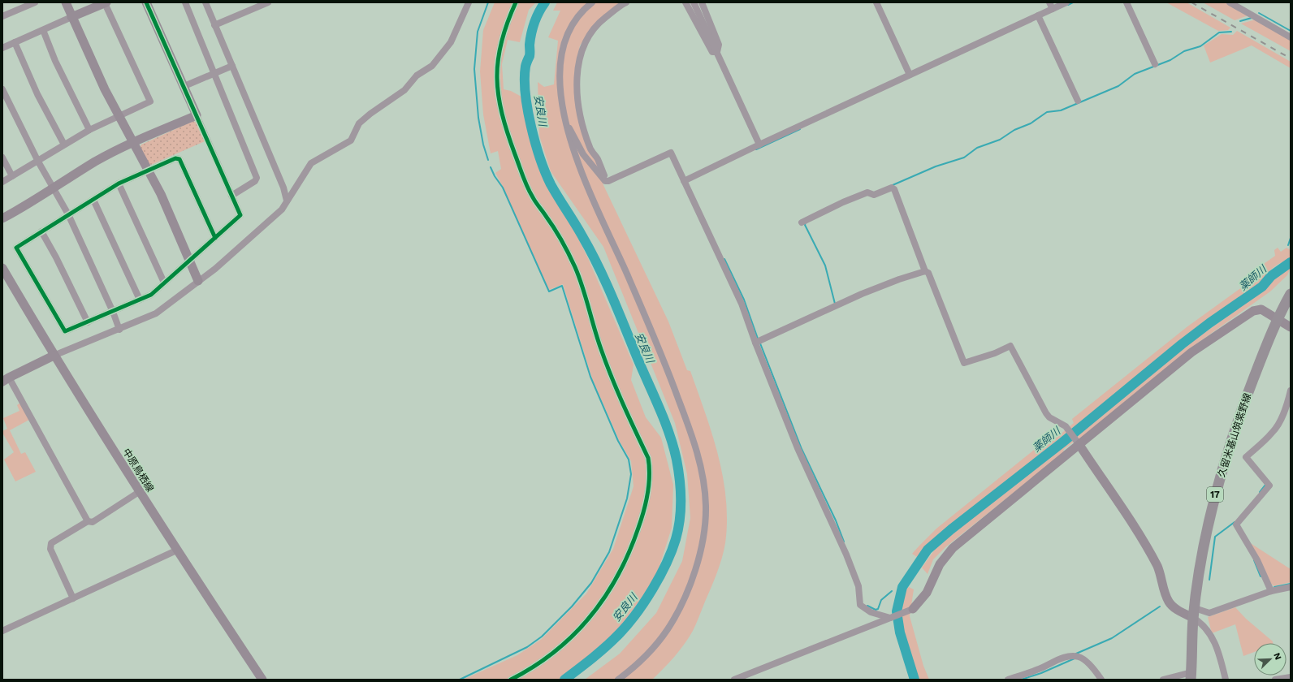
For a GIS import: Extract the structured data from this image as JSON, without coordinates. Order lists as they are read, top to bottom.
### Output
{
  "streets": {
    "main road": ["久留米基山筑紫野線", "17"],
    "street": ["中原鳥栖線"]
  },
  "water": ["安良川", "薬師川"],
  "north": "top right"
}
